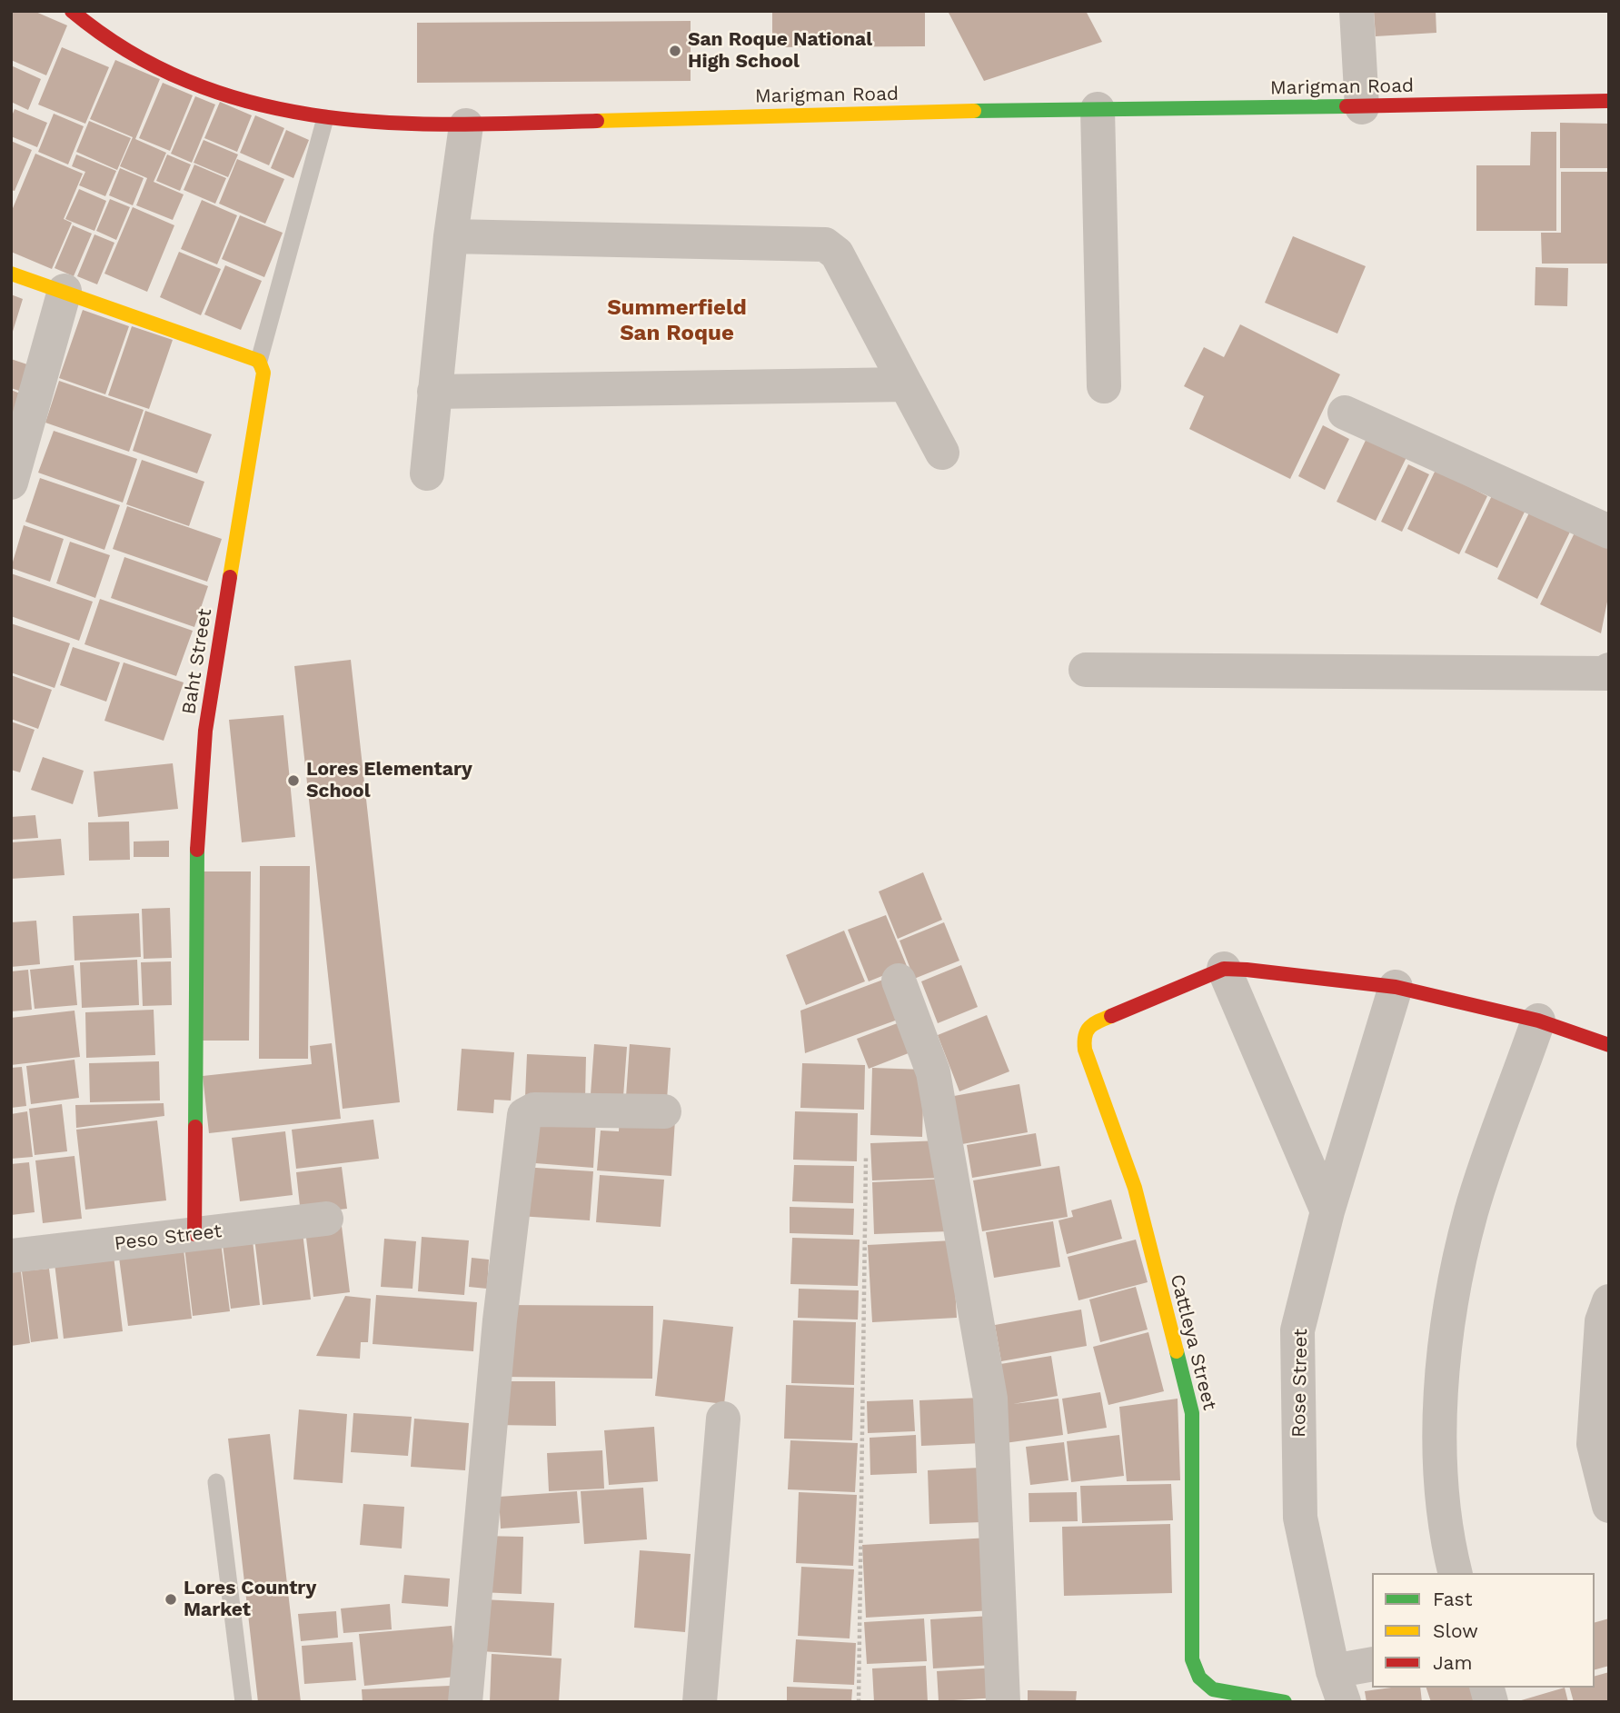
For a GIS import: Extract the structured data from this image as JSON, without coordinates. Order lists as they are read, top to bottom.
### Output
{
  "streets": {
    "street": [
      "Marigman Road",
      "Baht Street",
      "Peso Street",
      "Cattleya Street",
      "Rose Street"
    ]
  },
  "crossings": [
    ["Baht Street", "Peso Street"]
  ],
  "districts": ["Summerfield San Roque"],
  "places": ["San Roque National High School", "Lores Elementary School", "Lores Country Market"],
  "legend": ["Fast", "Slow", "Jam"]
}
